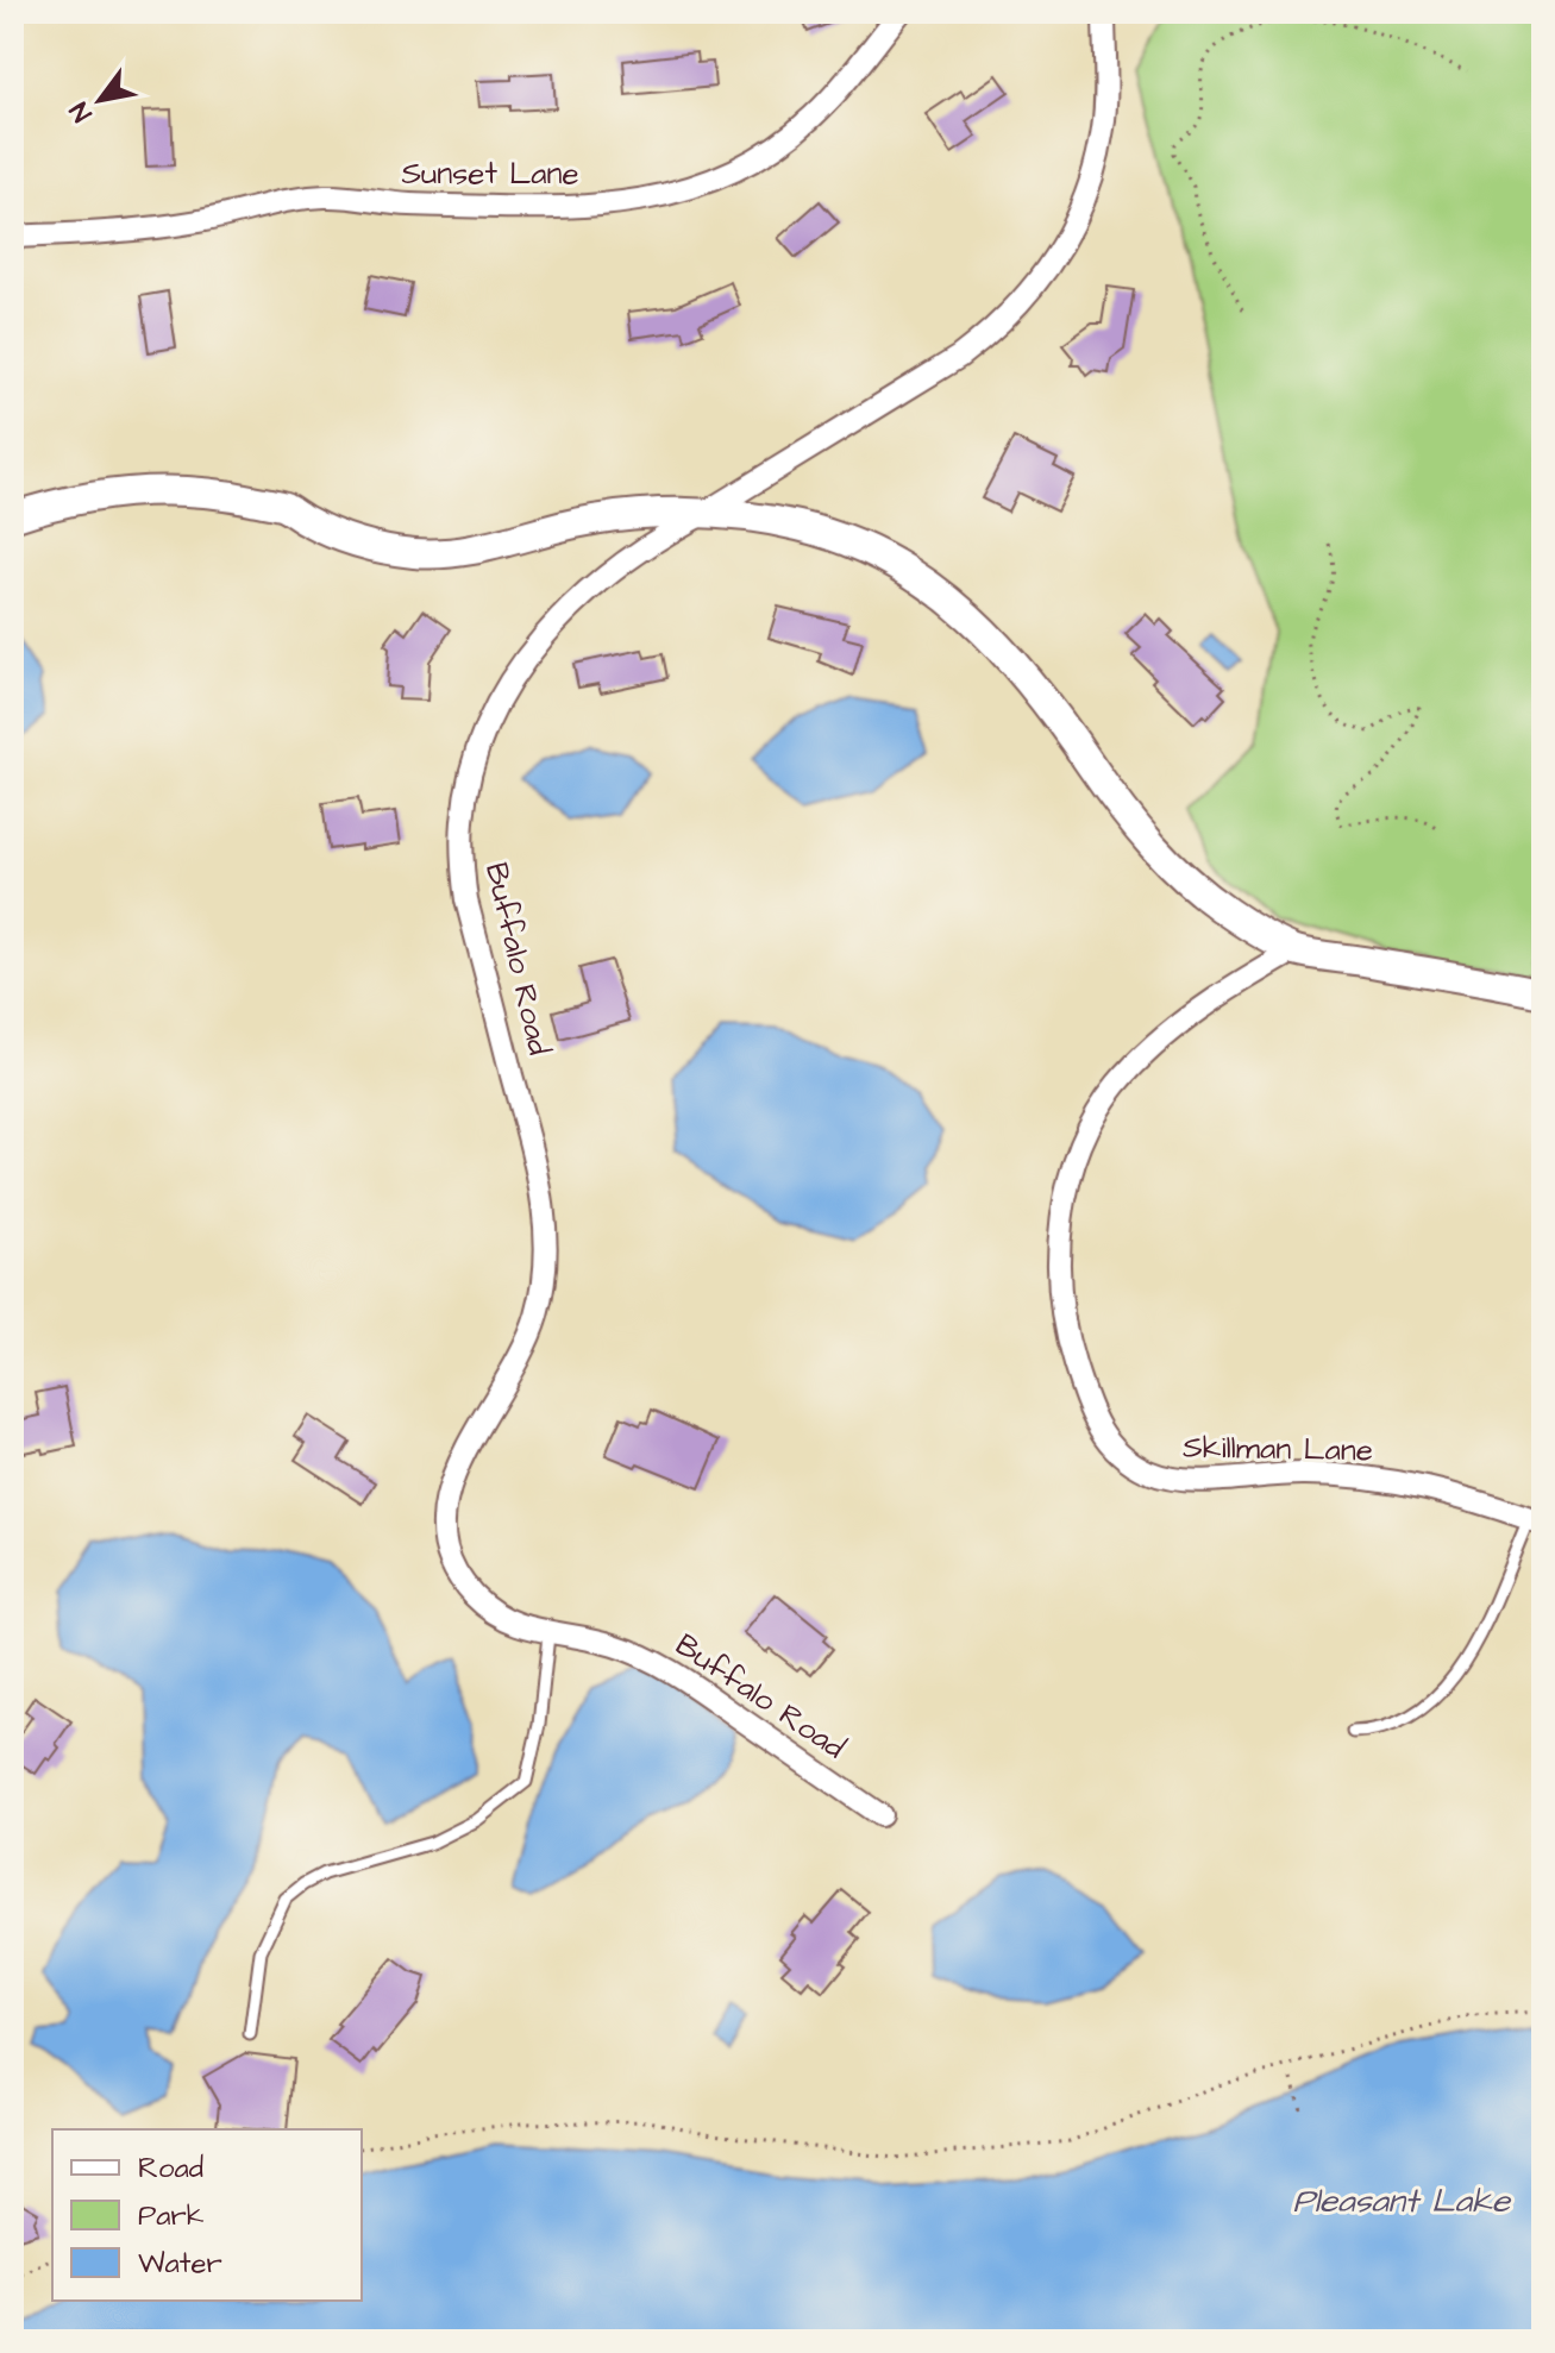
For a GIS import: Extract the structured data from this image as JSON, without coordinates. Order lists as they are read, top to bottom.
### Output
{
  "streets": {
    "street": ["Sunset Lane", "Buffalo Road", "Skillman Lane"]
  },
  "water": ["Pleasant Lake"],
  "legend": ["Road", "Park", "Water"],
  "north": "bottom left"
}
